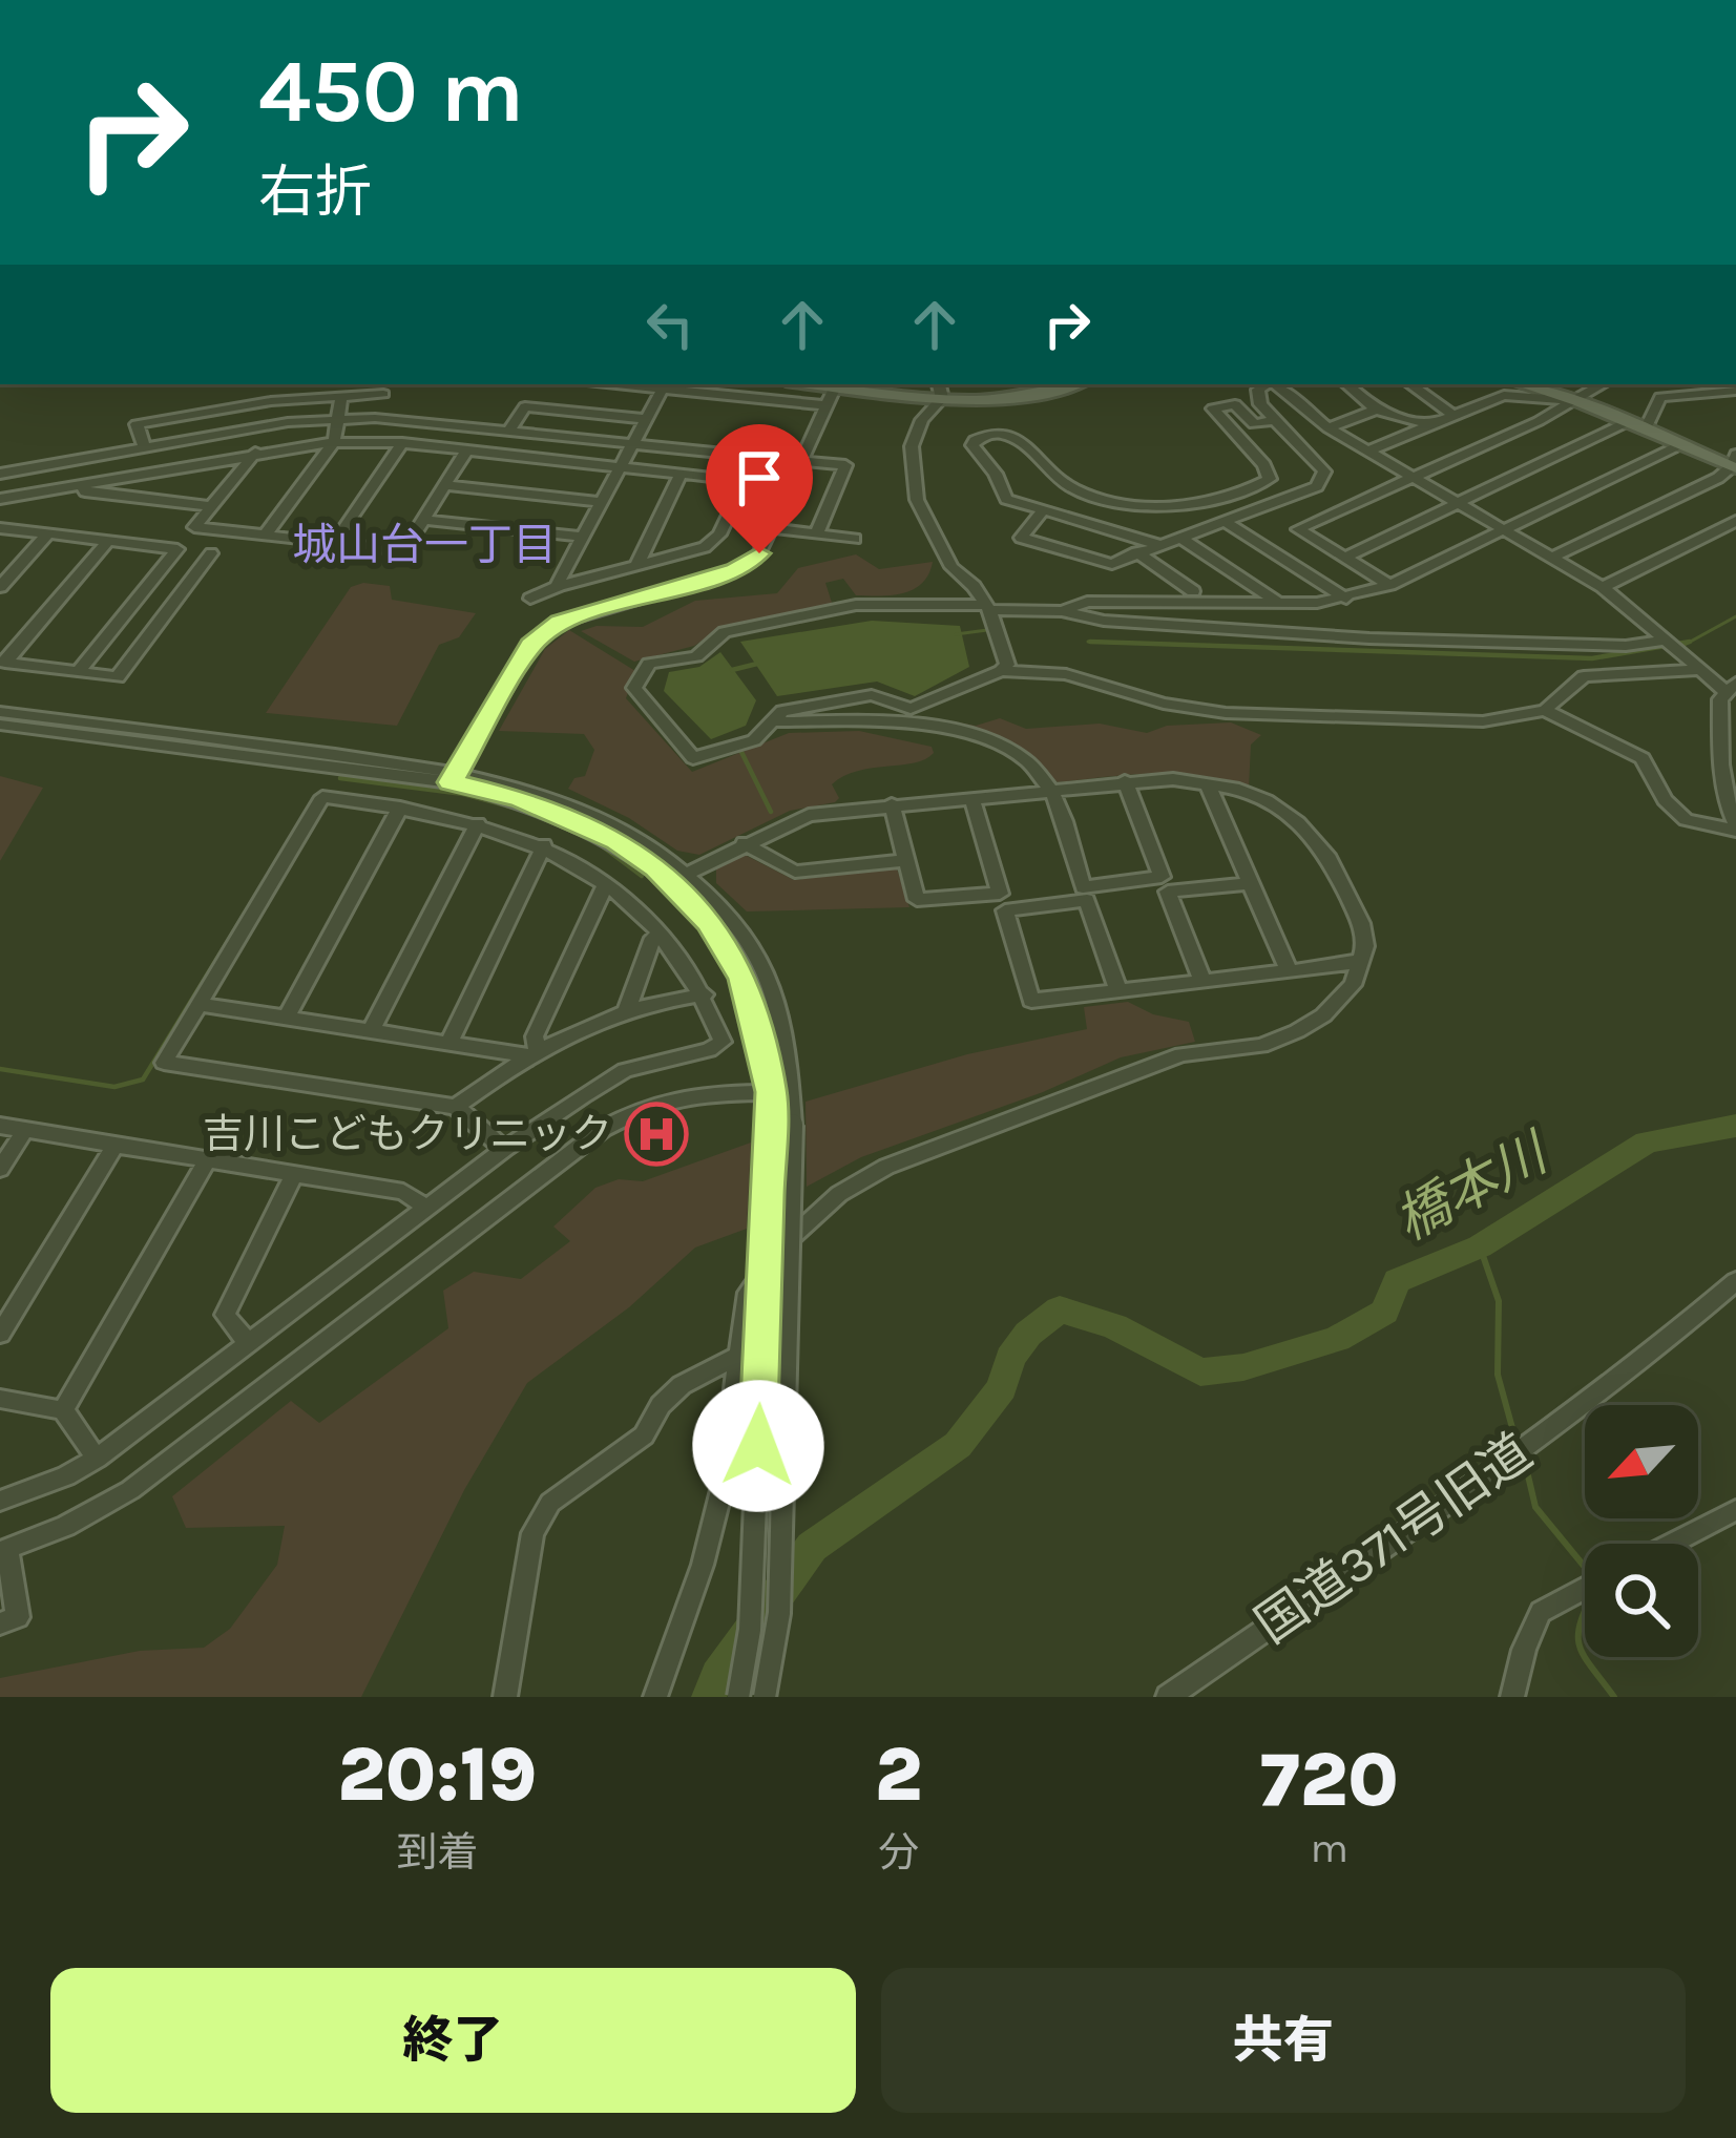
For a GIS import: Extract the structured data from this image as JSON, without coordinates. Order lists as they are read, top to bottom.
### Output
{
  "streets": {
    "street": ["国道371号旧道"]
  },
  "districts": ["城山台一丁目"],
  "water": ["橋本川"],
  "places": {
    "hospital": ["吉川こどもクリニック"]
  },
  "north": "bottom left",
  "page": {
    "turn": ["450 m", "右折"],
    "eta": [
      "20:19",
      "到着",
      "2",
      "分",
      "720",
      "m"
    ],
    "buttons": ["終了", "共有"]
  }
}
